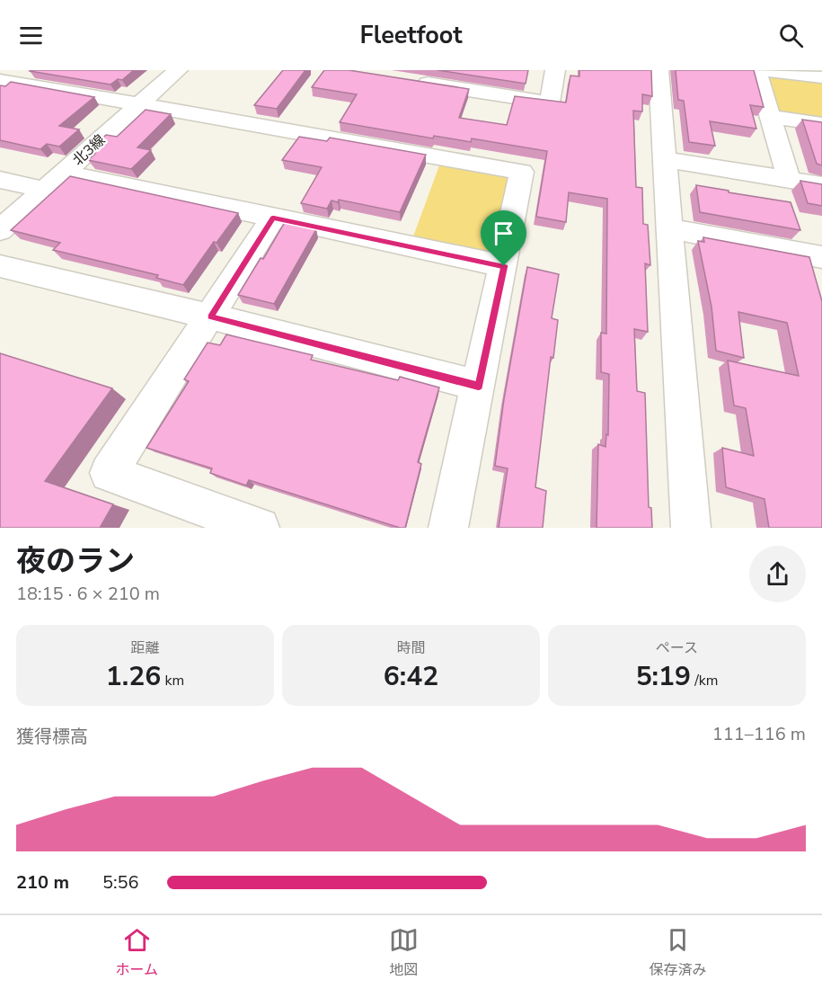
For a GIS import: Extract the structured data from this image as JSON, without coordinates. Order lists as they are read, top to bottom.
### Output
{
  "streets": {
    "street": ["北3線"]
  },
  "page": {
    "header": "Fleetfoot",
    "heading": ["夜のラン", "18:15 · 6 × 210 m"],
    "stats": [
      ["距離", "1.26 km"],
      ["時間", "6:42"],
      ["ペース", "5:19 /km"]
    ],
    "chart": ["獲得標高", "111–116 m"],
    "list": [
      {
        "name": "210 m",
        "note": "5:56"
      }
    ],
    "tabs": ["ホーム", "地図", "保存済み"]
  }
}
